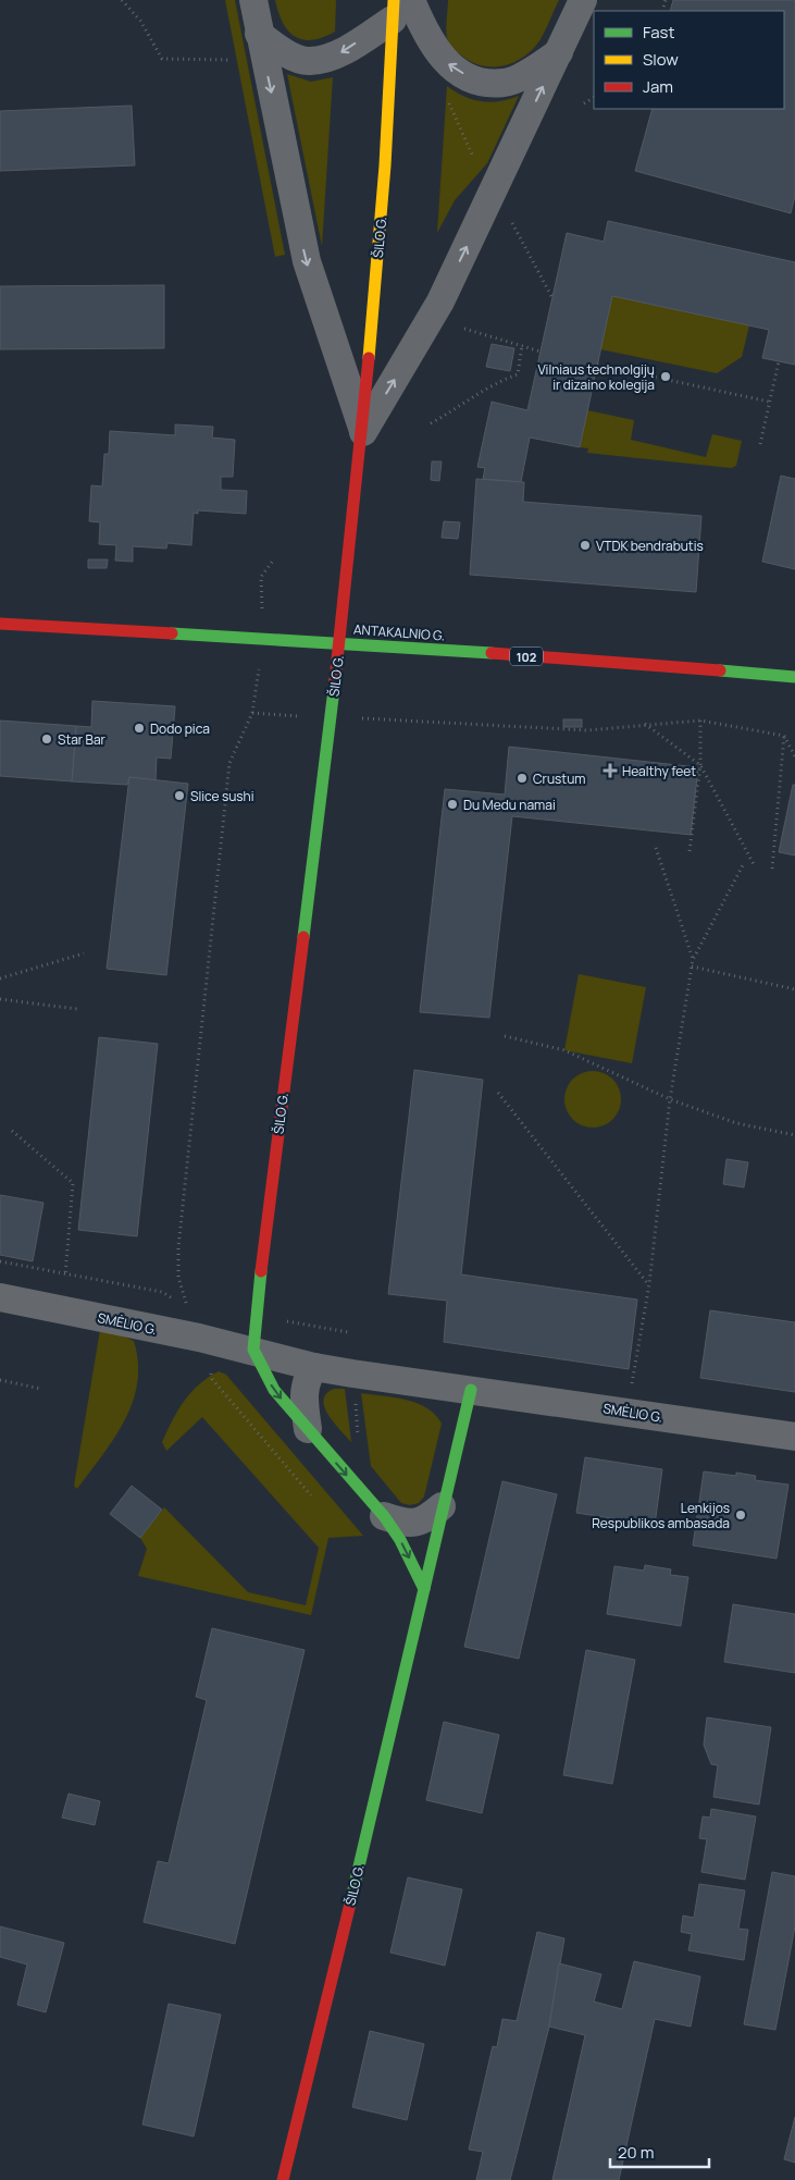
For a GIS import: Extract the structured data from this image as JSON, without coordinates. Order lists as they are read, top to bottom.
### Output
{
  "streets": {
    "street": [
      "ŠILO G.",
      "ANTAKALNIO G.",
      "102",
      "SMĖLIO G."
    ]
  },
  "crossings": [
    ["ŠILO G.", "ANTAKALNIO G."],
    ["ŠILO G.", "SMĖLIO G."]
  ],
  "places": {
    "other": [
      "Vilniaus technolgijų ir dizaino kolegija",
      "VTDK bendrabutis",
      "Dodo pica",
      "Star Bar",
      "Crustum",
      "Slice sushi",
      "Du Medu namai",
      "Lenkijos Respublikos ambasada"
    ],
    "health": ["Healthy feet"]
  },
  "legend": ["Fast", "Slow", "Jam"],
  "scale_bar": "20 m"
}
